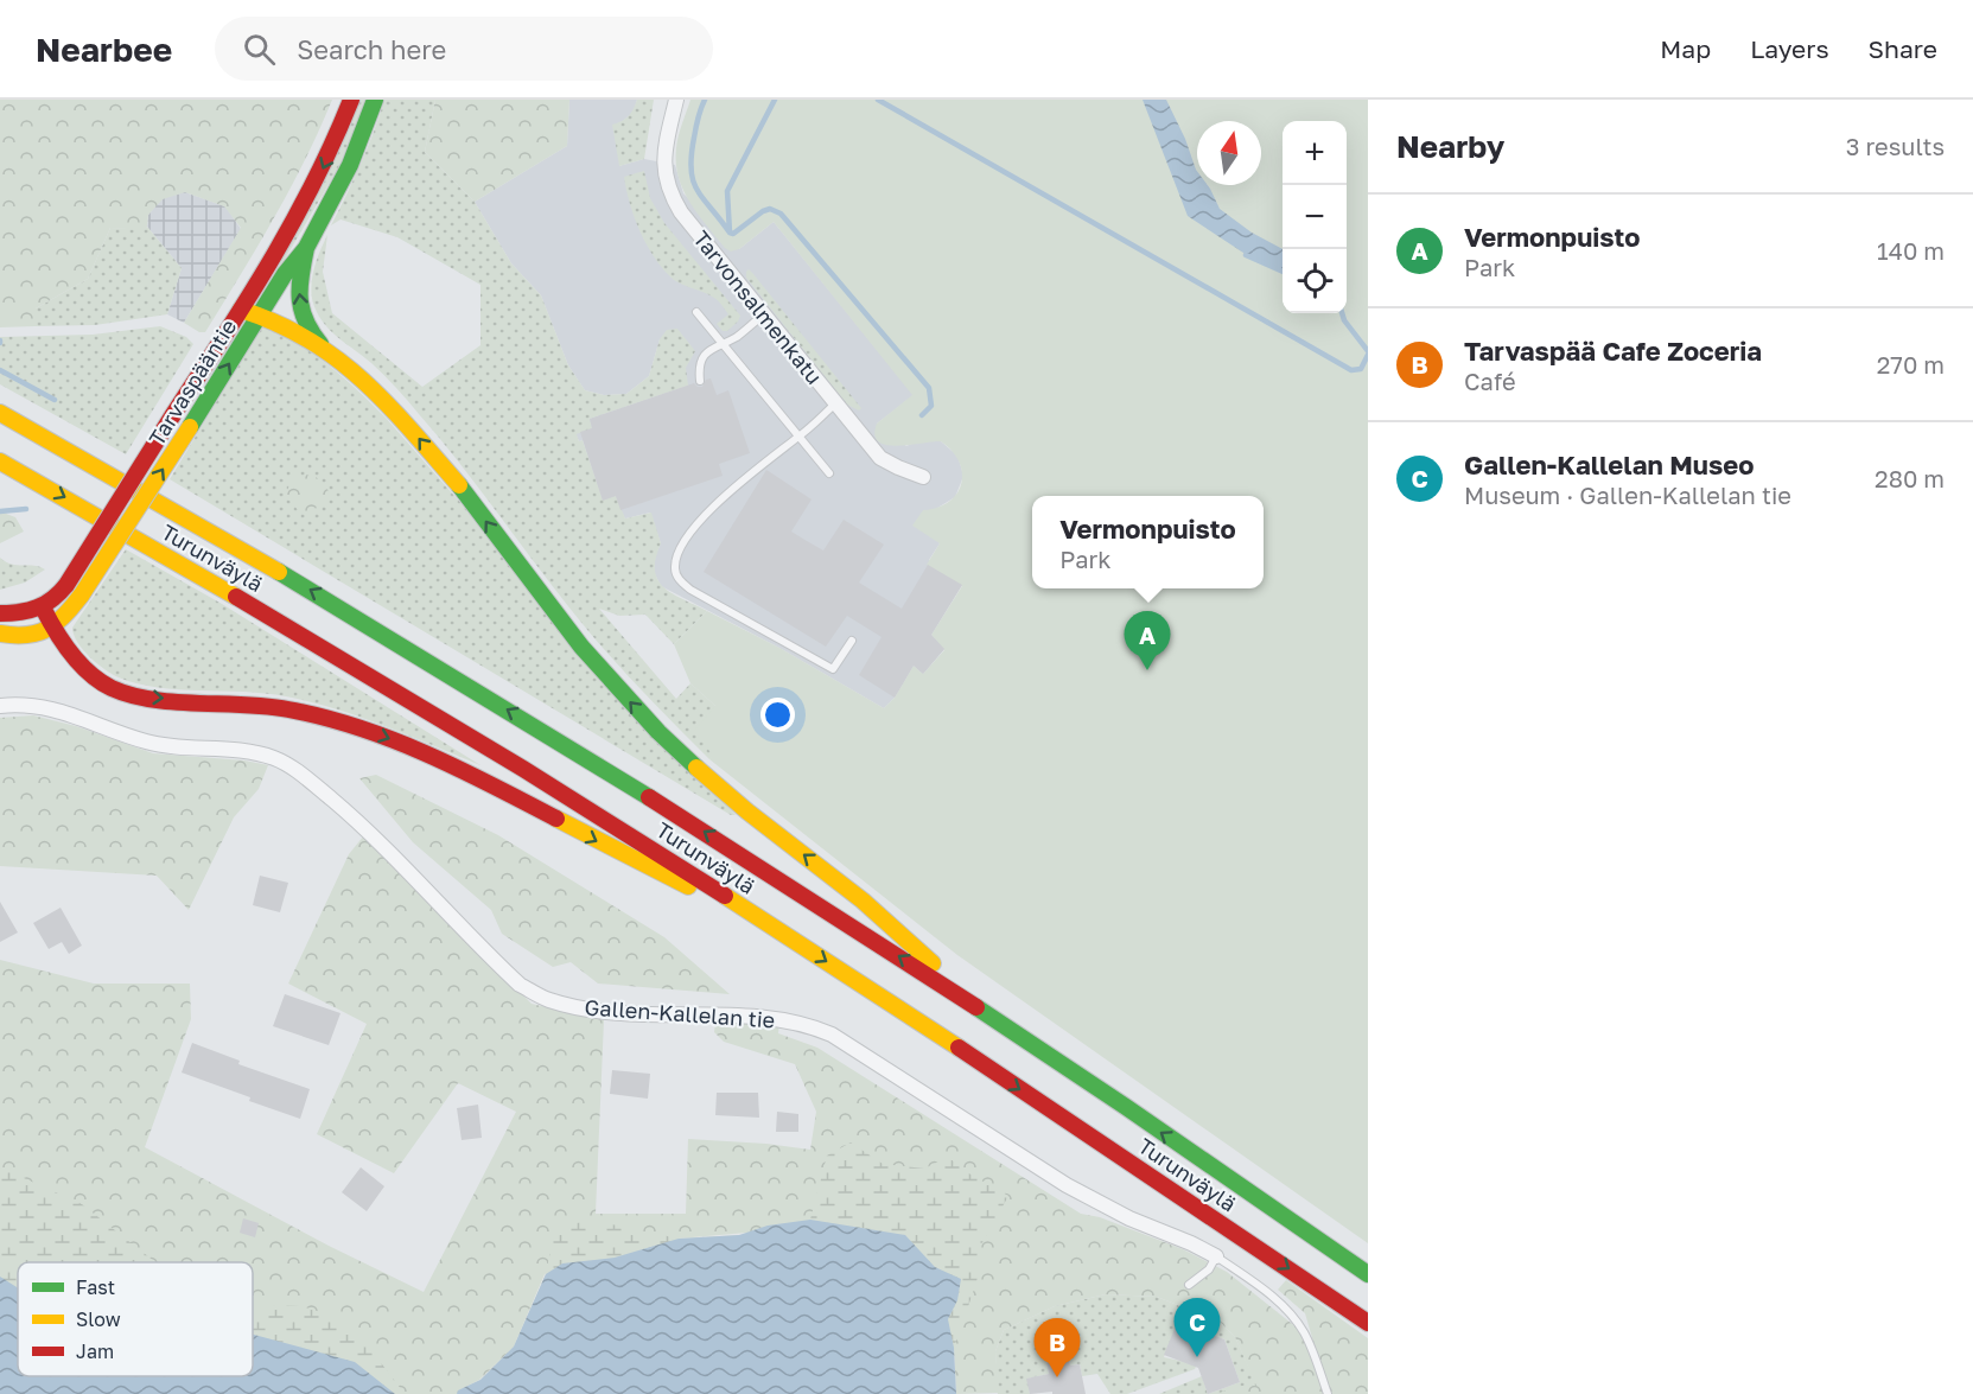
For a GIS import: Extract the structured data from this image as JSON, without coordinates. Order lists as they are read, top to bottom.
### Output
{
  "streets": {
    "main road": ["Tarvaspääntie", "Turunväylä"],
    "street": ["Tarvonsalmenkatu", "Gallen-Kallelan tie"]
  },
  "legend": ["Fast", "Slow", "Jam"],
  "north": "top",
  "page": {
    "header": "Nearbee",
    "search": "Search here",
    "nav": ["Map", "Layers", "Share"],
    "heading": ["Nearby", "3 results"],
    "map_buttons": ["+", "−"],
    "list": [
      {
        "mark": "A",
        "name": "Vermonpuisto",
        "note": "Park",
        "value": "140 m"
      },
      {
        "mark": "B",
        "name": "Tarvaspää Cafe Zoceria",
        "note": "Café",
        "value": "270 m"
      },
      {
        "mark": "C",
        "name": "Gallen-Kallelan Museo",
        "note": "Museum · Gallen-Kallelan tie",
        "value": "280 m"
      }
    ],
    "popup": ["Vermonpuisto", "Park"],
    "pins": ["A", "C", "B"]
  }
}
